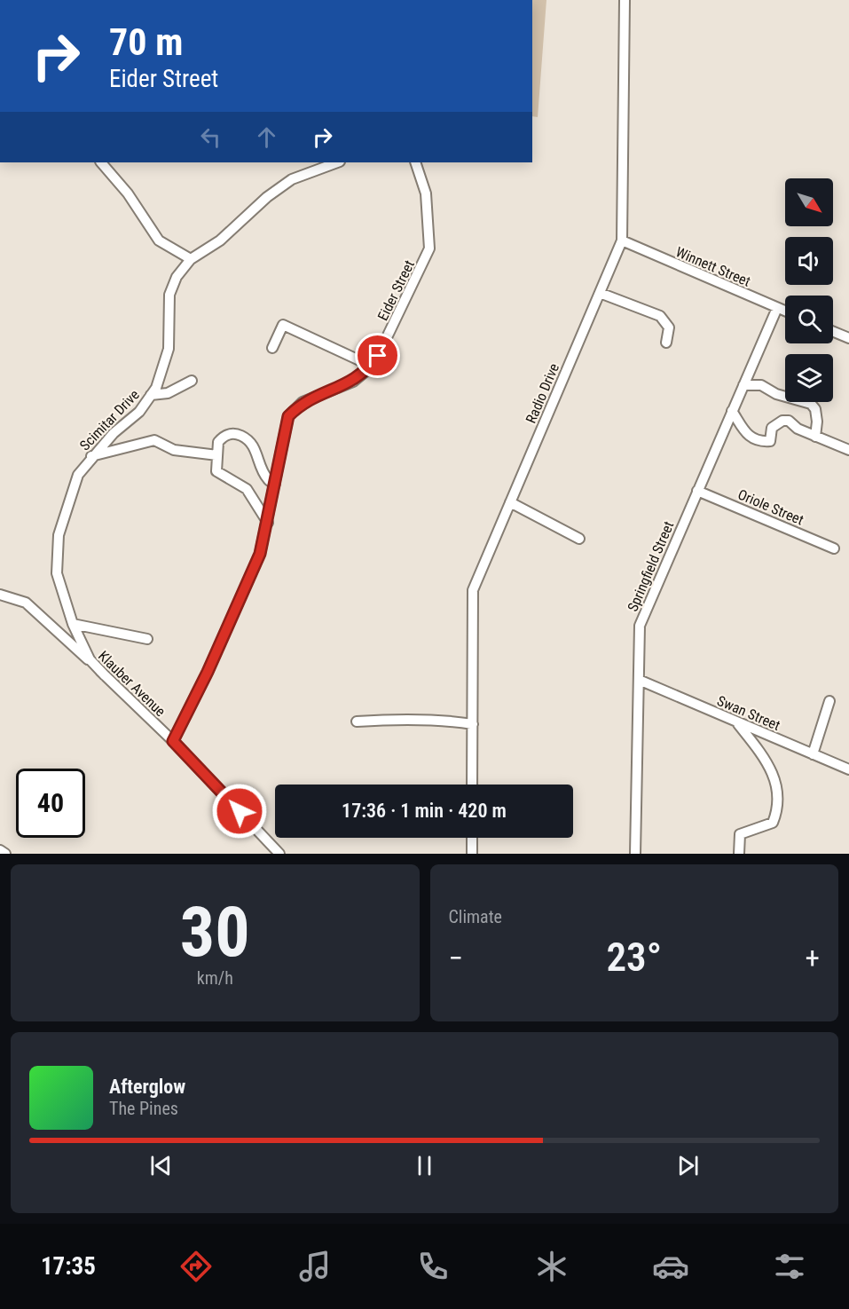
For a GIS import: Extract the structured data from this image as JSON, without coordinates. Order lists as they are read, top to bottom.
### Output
{
  "streets": {
    "street": [
      "Winnett Street",
      "Eider Street",
      "Radio Drive",
      "Scimitar Drive",
      "Oriole Street",
      "Springfield Street",
      "Klauber Avenue",
      "Swan Street"
    ]
  },
  "crossings": [
    ["Winnett Street", "Radio Drive"],
    ["Winnett Street", "Springfield Street"],
    ["Eider Street", "Klauber Avenue"],
    ["Scimitar Drive", "Klauber Avenue"],
    ["Oriole Street", "Springfield Street"],
    ["Springfield Street", "Swan Street"]
  ],
  "north": "bottom right",
  "page": {
    "turn": ["70 m", "Eider Street"],
    "limit": "40",
    "trip": "17:36 · 1 min · 420 m",
    "tile": [
      ["30", "km/h"],
      "Climate"
    ],
    "heat": ["−", "23°", "+"],
    "song": ["Afterglow", "The Pines"],
    "tabs": "17:35"
  }
}
